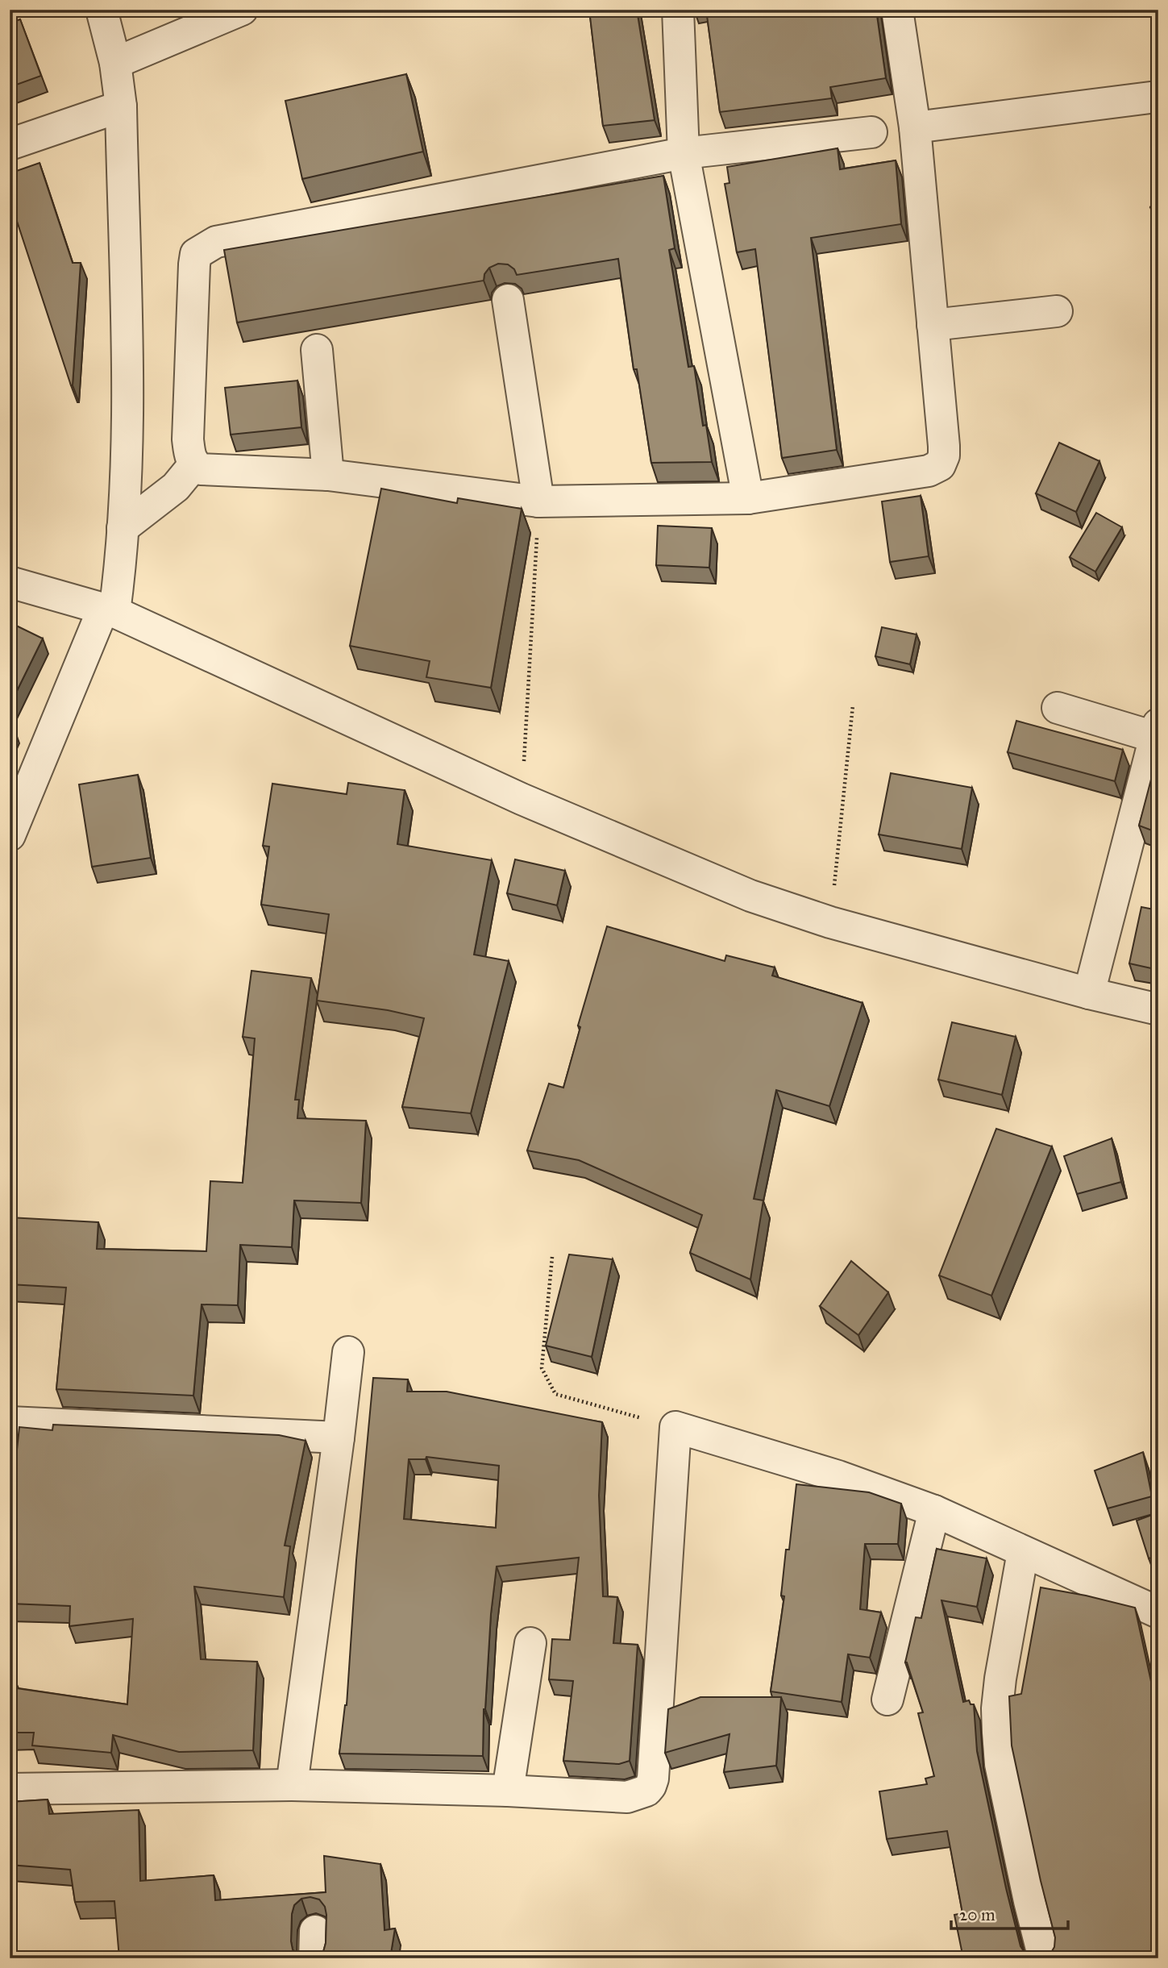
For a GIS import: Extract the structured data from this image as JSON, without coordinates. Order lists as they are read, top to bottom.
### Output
{
  "scale_bar": "20 m"
}
